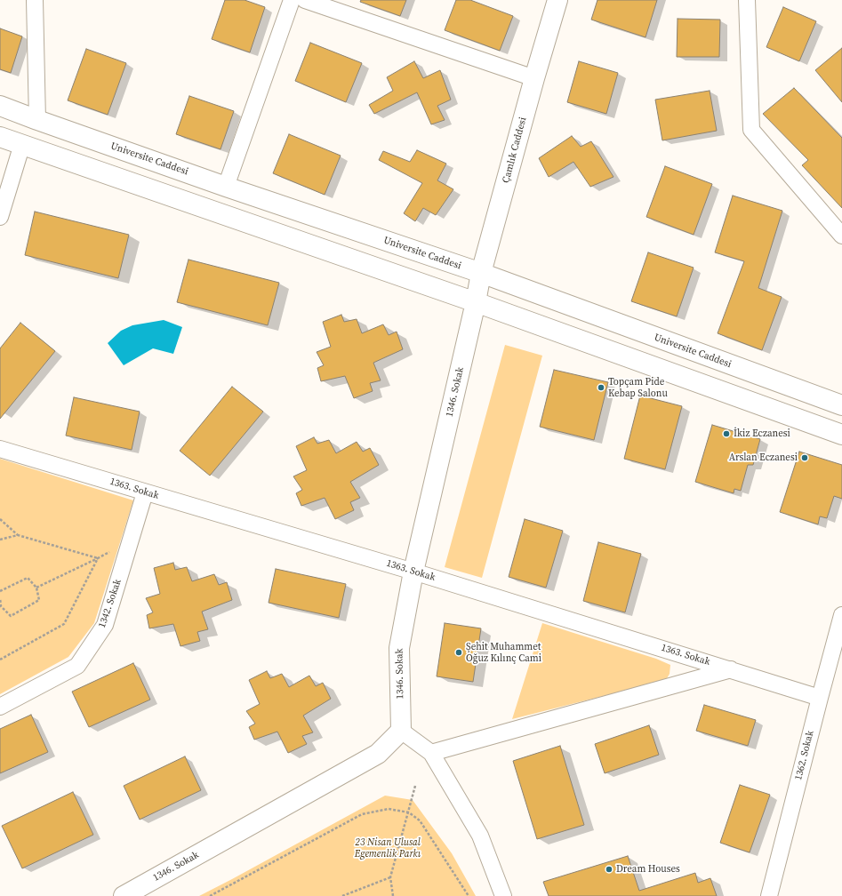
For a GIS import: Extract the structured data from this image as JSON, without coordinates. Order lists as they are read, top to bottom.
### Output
{
  "streets": {
    "street": [
      "Çamlık Caddesi",
      "Universite Caddesi",
      "1346. Sokak",
      "1363. Sokak",
      "1342. Sokak",
      "1362. Sokak"
    ]
  },
  "crossings": [
    ["Çamlık Caddesi", "Universite Caddesi"],
    ["Çamlık Caddesi", "1346. Sokak"],
    ["1346. Sokak", "1363. Sokak"],
    ["1363. Sokak", "1342. Sokak"],
    ["1363. Sokak", "1362. Sokak"]
  ],
  "parks": ["23 Nisan Ulusal Egemenlik Parkı"],
  "places": [
    "Topçam Pide Kebap Salonu",
    "İkiz Eczanesi",
    "Arslan Eczanesi",
    "Şehit Muhammet Oğuz Kılınç Cami",
    "Dream Houses"
  ]
}
